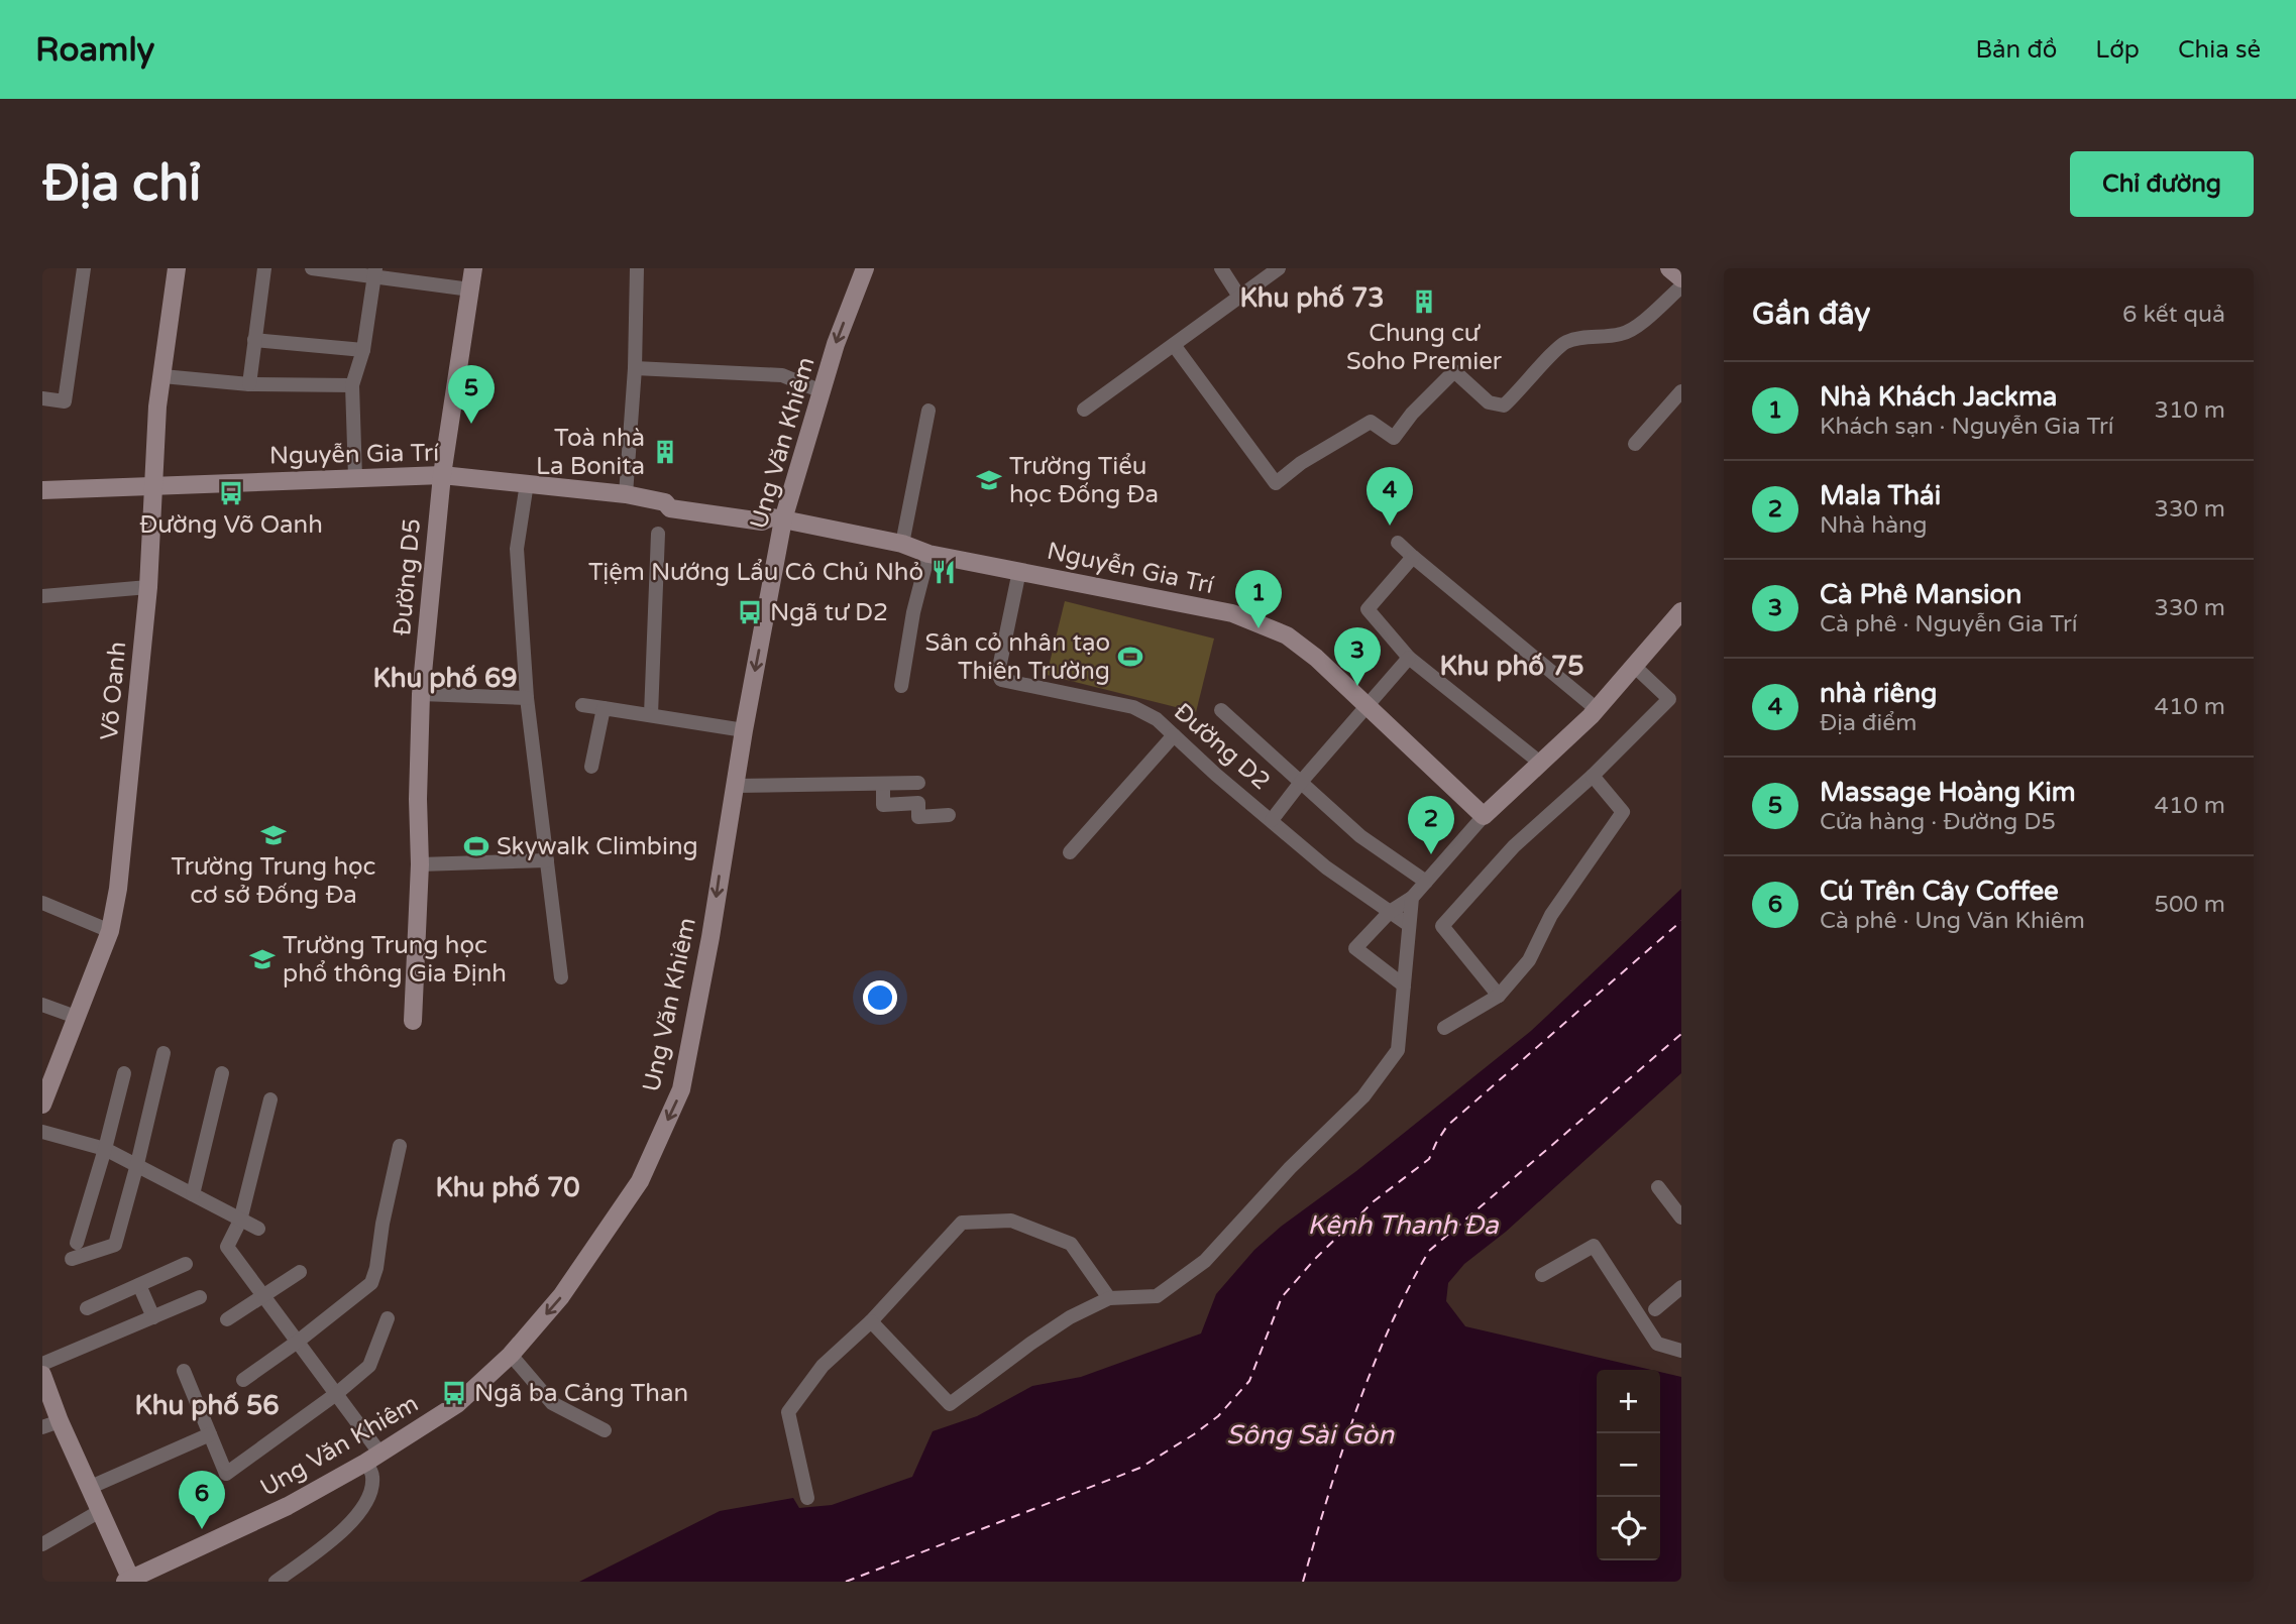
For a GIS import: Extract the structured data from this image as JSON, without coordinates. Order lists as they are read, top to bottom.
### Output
{
  "streets": {
    "street": [
      "Ung Văn Khiêm",
      "Nguyễn Gia Trí",
      "Đường D5",
      "Võ Oanh",
      "Đường D2"
    ]
  },
  "crossings": [
    ["Ung Văn Khiêm", "Nguyễn Gia Trí"],
    ["Nguyễn Gia Trí", "Đường D5"],
    ["Nguyễn Gia Trí", "Võ Oanh"],
    ["Nguyễn Gia Trí", "Đường D2"]
  ],
  "districts": [
    "Khu phố 73",
    "Khu phố 75",
    "Khu phố 69",
    "Khu phố 70",
    "Khu phố 56"
  ],
  "water": ["Kênh Thanh Đa", "Sông Sài Gòn"],
  "places": {
    "building": ["Chung cư Soho Premier", "Toà nhà La Bonita"],
    "school or university": ["Trường Tiểu học Đống Đa", "Trường Trung học cơ sở Đống Đa", "Trường Trung học phổ thông Gia Định"],
    "bus stop": ["Đường Võ Oanh", "Ngã tư D2", "Ngã ba Cảng Than"],
    "restaurant": ["Tịệm Nướng Lẩu Cô Chủ Nhỏ"],
    "sports": ["Sân cỏ nhân tạo Thiên Trường", "Skywalk Climbing"]
  },
  "page": {
    "header": "Roamly",
    "nav": ["Bản đồ", "Lớp", "Chia sẻ"],
    "buttons": "Chỉ đường",
    "title": "Địa chỉ",
    "heading": ["Gần đây", "6 kết quả"],
    "list": [
      {
        "mark": "1",
        "name": "Nhà Khách Jackma",
        "note": "Khách sạn · Nguyễn Gia Trí",
        "value": "310 m"
      },
      {
        "mark": "2",
        "name": "Mala Thái",
        "note": "Nhà hàng",
        "value": "330 m"
      },
      {
        "mark": "3",
        "name": "Cà Phê Mansion",
        "note": "Cà phê · Nguyễn Gia Trí",
        "value": "330 m"
      },
      {
        "mark": "4",
        "name": "nhà riêng",
        "note": "Địa điểm",
        "value": "410 m"
      },
      {
        "mark": "5",
        "name": "Massage Hoàng Kim",
        "note": "Cửa hàng · Đường D5",
        "value": "410 m"
      },
      {
        "mark": "6",
        "name": "Cú Trên Cây Coffee",
        "note": "Cà phê · Ung Văn Khiêm",
        "value": "500 m"
      }
    ],
    "pins": [
      "5",
      "4",
      "1",
      "3",
      "2",
      "6"
    ],
    "map_buttons": ["+", "−"]
  }
}
